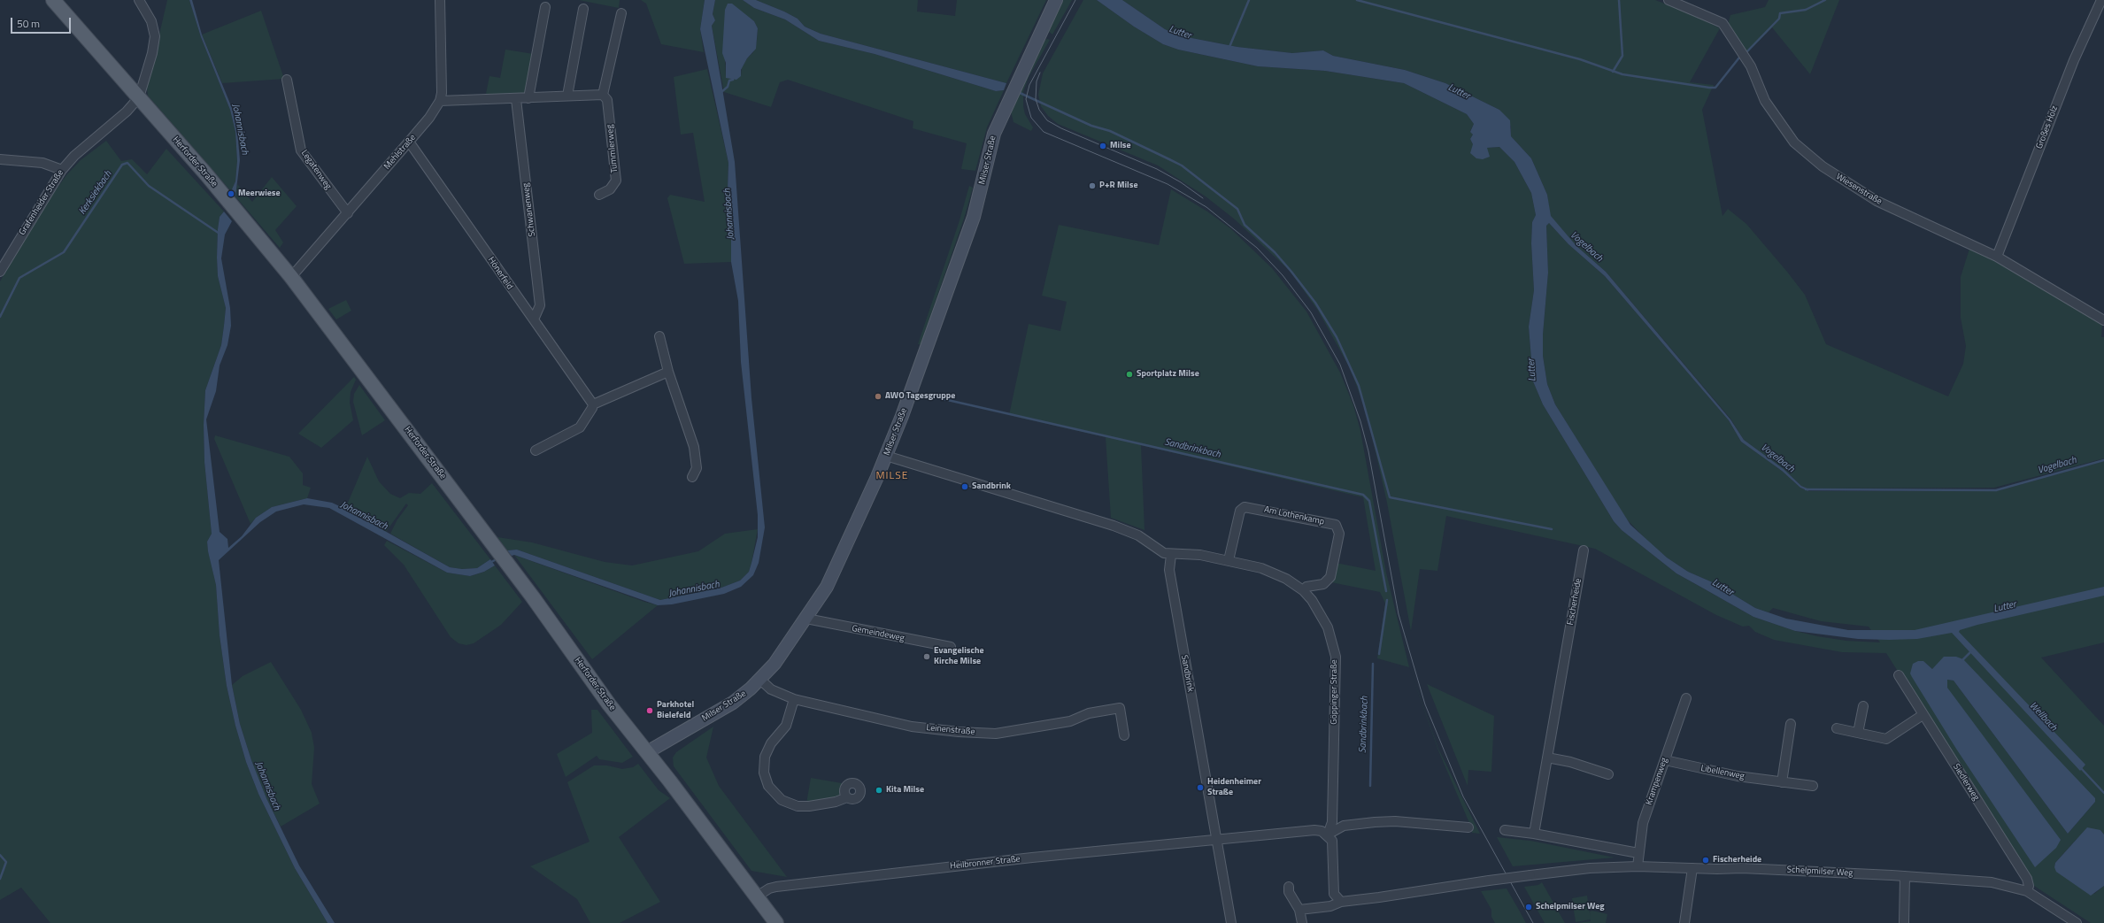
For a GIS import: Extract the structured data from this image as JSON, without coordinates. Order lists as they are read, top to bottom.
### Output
{
  "streets": {
    "main road": ["Milser Straße", "Herforder Straße"],
    "street": [
      "Großes Holz",
      "Tümmlerweg",
      "Mehlstraße",
      "Legatenweg",
      "Wiesenstraße",
      "Grafenheider Straße",
      "Schwanenweg",
      "Hönerfeld",
      "Am Lothenkamp",
      "Fischerheide",
      "Gemeindeweg",
      "Sandbrink",
      "Göppinger Straße",
      "Leinenstraße",
      "Libellenweg",
      "Krampenweg",
      "Siedlerweg",
      "Heilbronner Straße",
      "Schelpmilser Weg"
    ]
  },
  "crossings": [
    ["Großes Holz", "Wiesenstraße"],
    ["Mehlstraße", "Herforder Straße"],
    ["Mehlstraße", "Legatenweg"],
    ["Mehlstraße", "Hönerfeld"],
    ["Milser Straße", "Herforder Straße"],
    ["Milser Straße", "Gemeindeweg"],
    ["Milser Straße", "Leinenstraße"],
    ["Herforder Straße", "Grafenheider Straße"],
    ["Herforder Straße", "Heilbronner Straße"],
    ["Schwanenweg", "Hönerfeld"],
    ["Am Lothenkamp", "Göppinger Straße"],
    ["Sandbrink", "Göppinger Straße"],
    ["Sandbrink", "Heilbronner Straße"],
    ["Libellenweg", "Krampenweg"],
    ["Krampenweg", "Schelpmilser Weg"],
    ["Siedlerweg", "Schelpmilser Weg"]
  ],
  "districts": ["MILSE"],
  "water": [
    "Lutter",
    "Johannisbach",
    "Kerksiekbach",
    "Vogelbach",
    "Sandbrinkbach",
    "Wellbach"
  ],
  "places": [
    "Milse",
    "P+R Milse",
    "Meerwiese",
    "Sportplatz Milse",
    "AWO Tagesgruppe",
    "Sandbrink",
    "Evangelische Kirche Milse",
    "Parkhotel Bielefeld",
    "Heidenheimer Straße",
    "Kita Milse",
    "Fischerheide",
    "Schelpmilser Weg"
  ],
  "scale_bar": "50 m"
}
